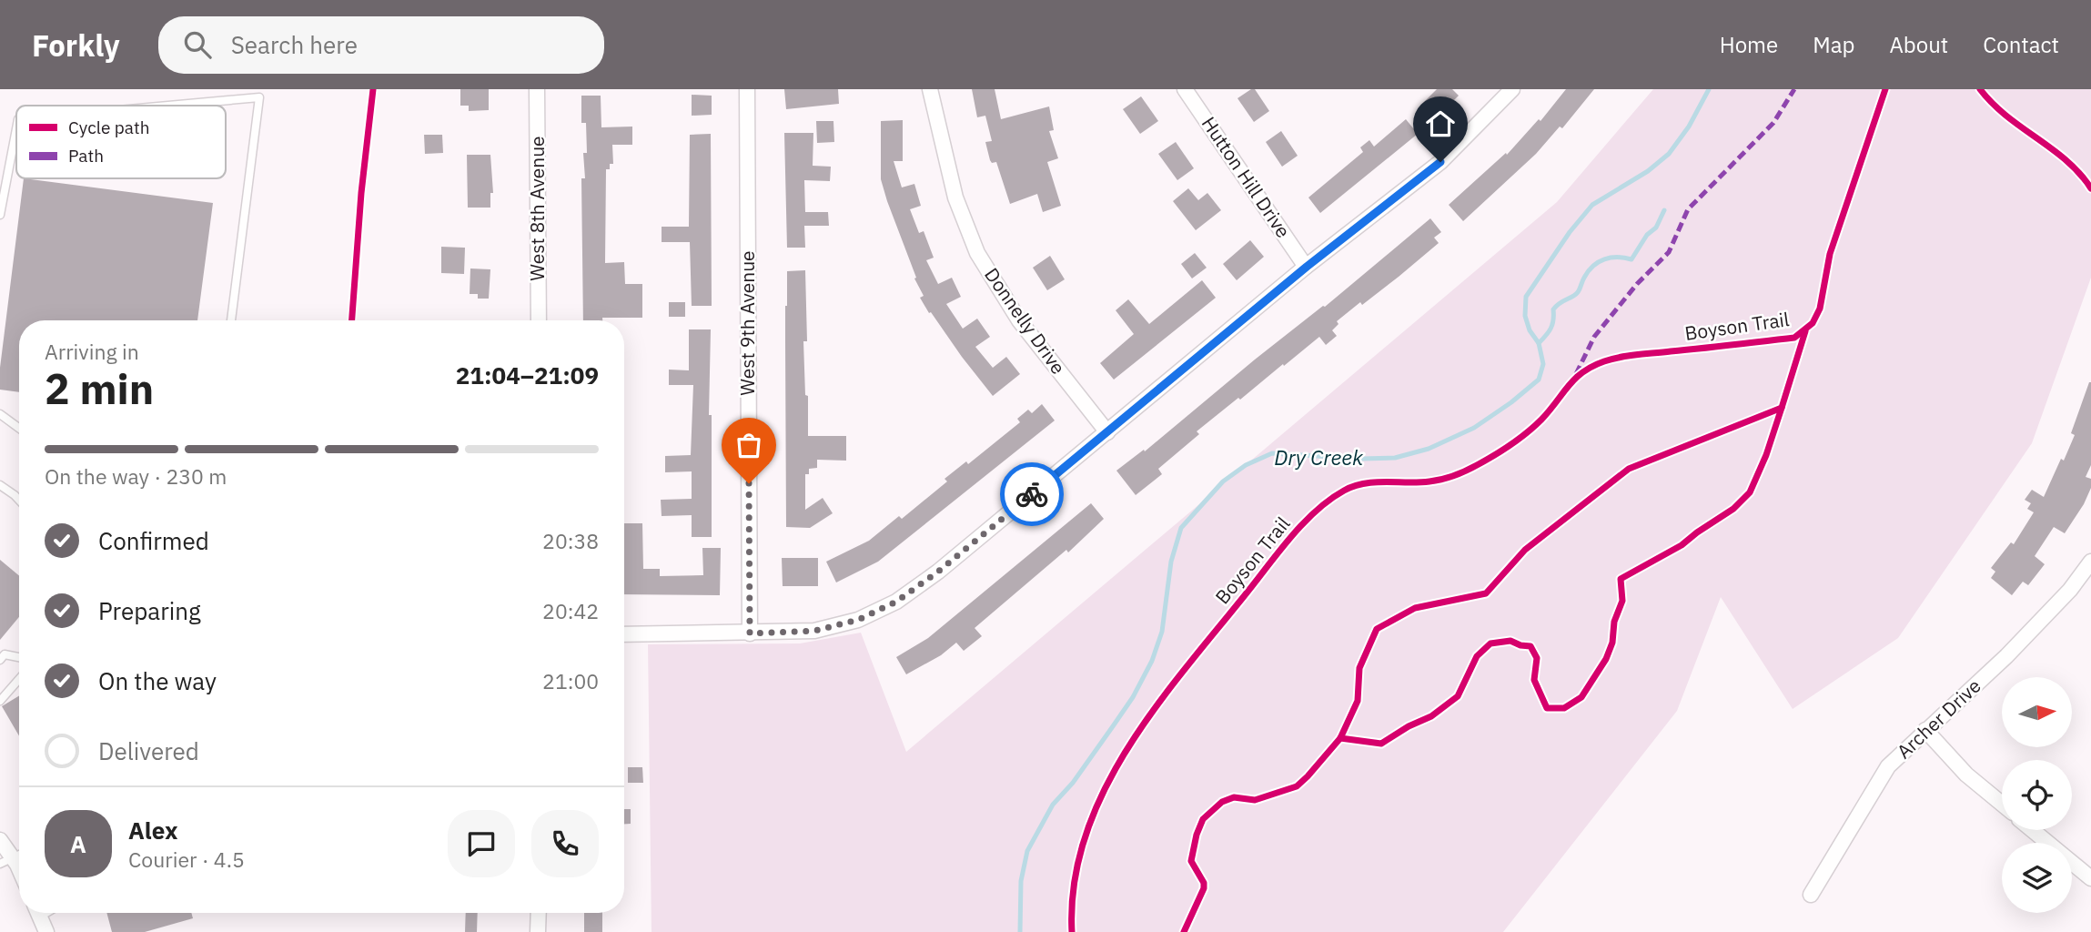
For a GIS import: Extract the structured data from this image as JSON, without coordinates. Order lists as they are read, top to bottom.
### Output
{
  "streets": {
    "street": [
      "Hutton Hill Drive",
      "West 8th Avenue",
      "Donnelly Drive",
      "West 9th Avenue",
      "Archer Drive"
    ],
    "cycle path": ["Boyson Trail"]
  },
  "water": ["Dry Creek"],
  "legend": ["Cycle path", "Path"],
  "north": "right",
  "page": {
    "header": "Forkly",
    "search": "Search here",
    "nav": [
      "Home",
      "Map",
      "About",
      "Contact"
    ],
    "heading": ["2 min", "Arriving in", "21:04–21:09"],
    "panel": ["Alex", "Courier · 4.5"],
    "bar": "On the way · 230 m",
    "list": [
      ["Confirmed", "20:38"],
      ["Preparing", "20:42"],
      ["On the way", "21:00"],
      "Delivered"
    ],
    "round": "A"
  }
}
